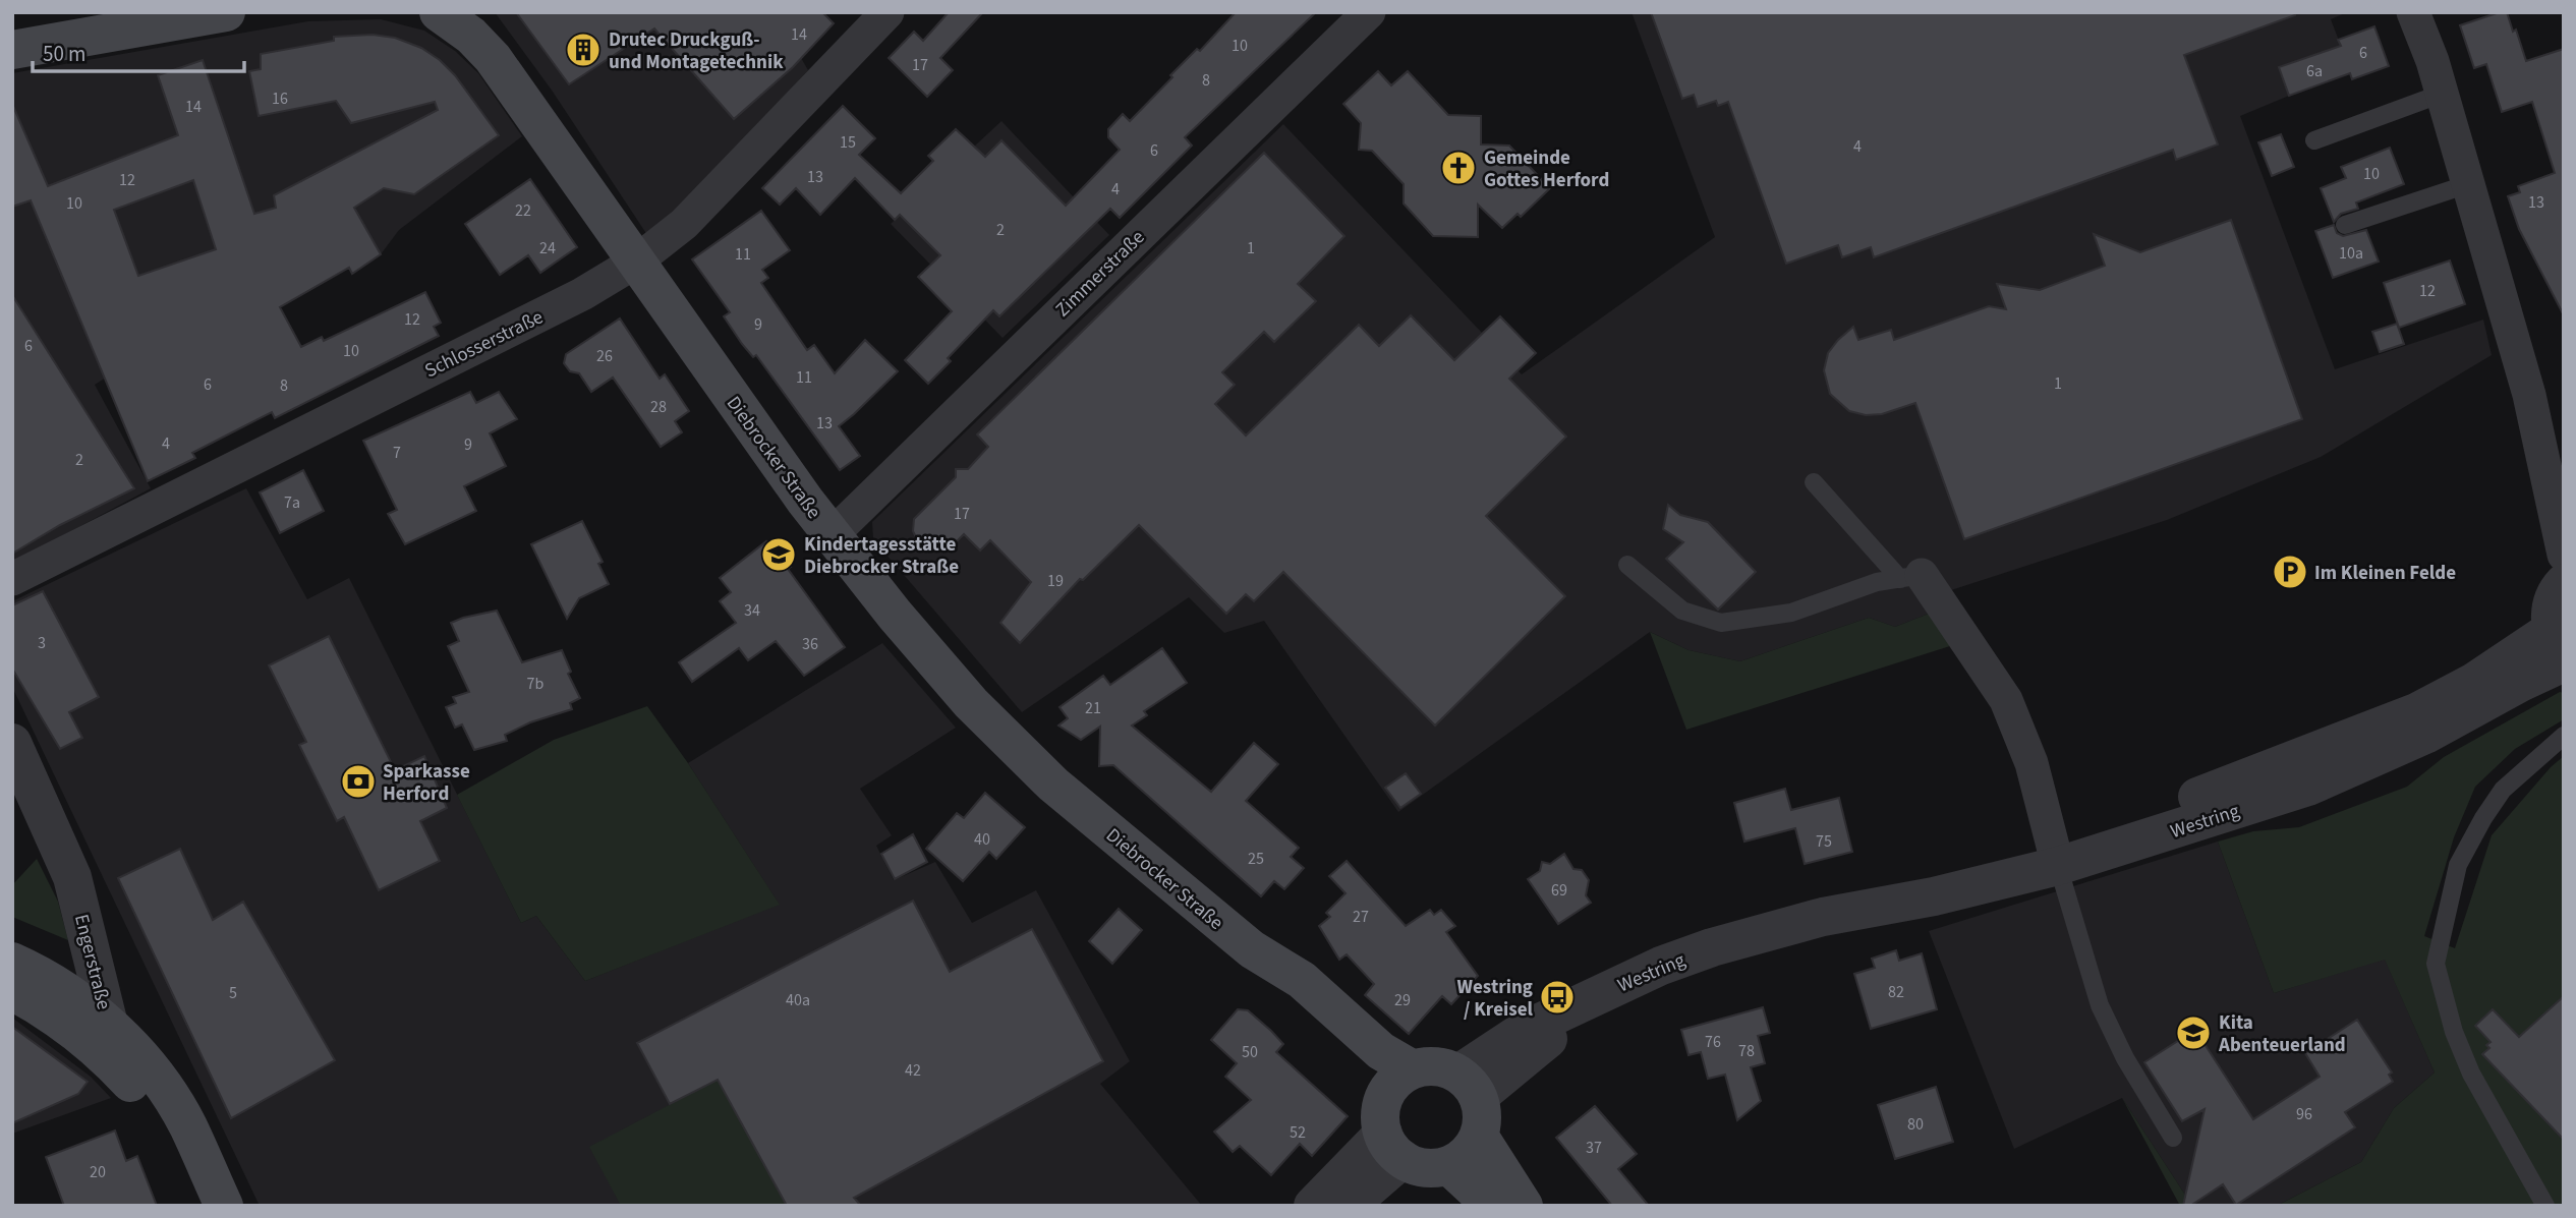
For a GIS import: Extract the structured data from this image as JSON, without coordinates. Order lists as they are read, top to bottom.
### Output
{
  "streets": {
    "main road": ["Diebrocker Straße", "Engerstraße"],
    "street": ["Zimmerstraße", "Schlosserstraße", "Westring"]
  },
  "crossings": [
    ["Zimmerstraße", "Diebrocker Straße"],
    ["Schlosserstraße", "Diebrocker Straße"],
    ["Diebrocker Straße", "Westring"]
  ],
  "places": {
    "building": ["Drutec Druckguß- und Montagetechnik"],
    "church": ["Gemeinde Gottes Herford"],
    "school or university": ["Kindertagesstätte Diebrocker Straße", "Kita Abenteuerland"],
    "parking": ["Im Kleinen Felde"],
    "bank": ["Sparkasse Herford"],
    "bus stop": ["Westring / Kreisel"]
  },
  "house_numbers": [
    "14",
    "10",
    "6",
    "17",
    "6a",
    "8",
    "16",
    "14",
    "15",
    "4",
    "6",
    "10",
    "13",
    "12",
    "4",
    "13",
    "10",
    "22",
    "2",
    "24",
    "1",
    "10a",
    "11",
    "12",
    "12",
    "9",
    "6",
    "10",
    "26",
    "11",
    "1",
    "6",
    "8",
    "28",
    "13",
    "4",
    "9",
    "7",
    "2",
    "7a",
    "17",
    "19",
    "34",
    "3",
    "36",
    "7b",
    "21",
    "40",
    "75",
    "25",
    "69",
    "27",
    "82",
    "5",
    "40a",
    "29",
    "76",
    "78",
    "50",
    "42",
    "96",
    "80",
    "52",
    "37",
    "20"
  ],
  "scale_bar": "50 m"
}
